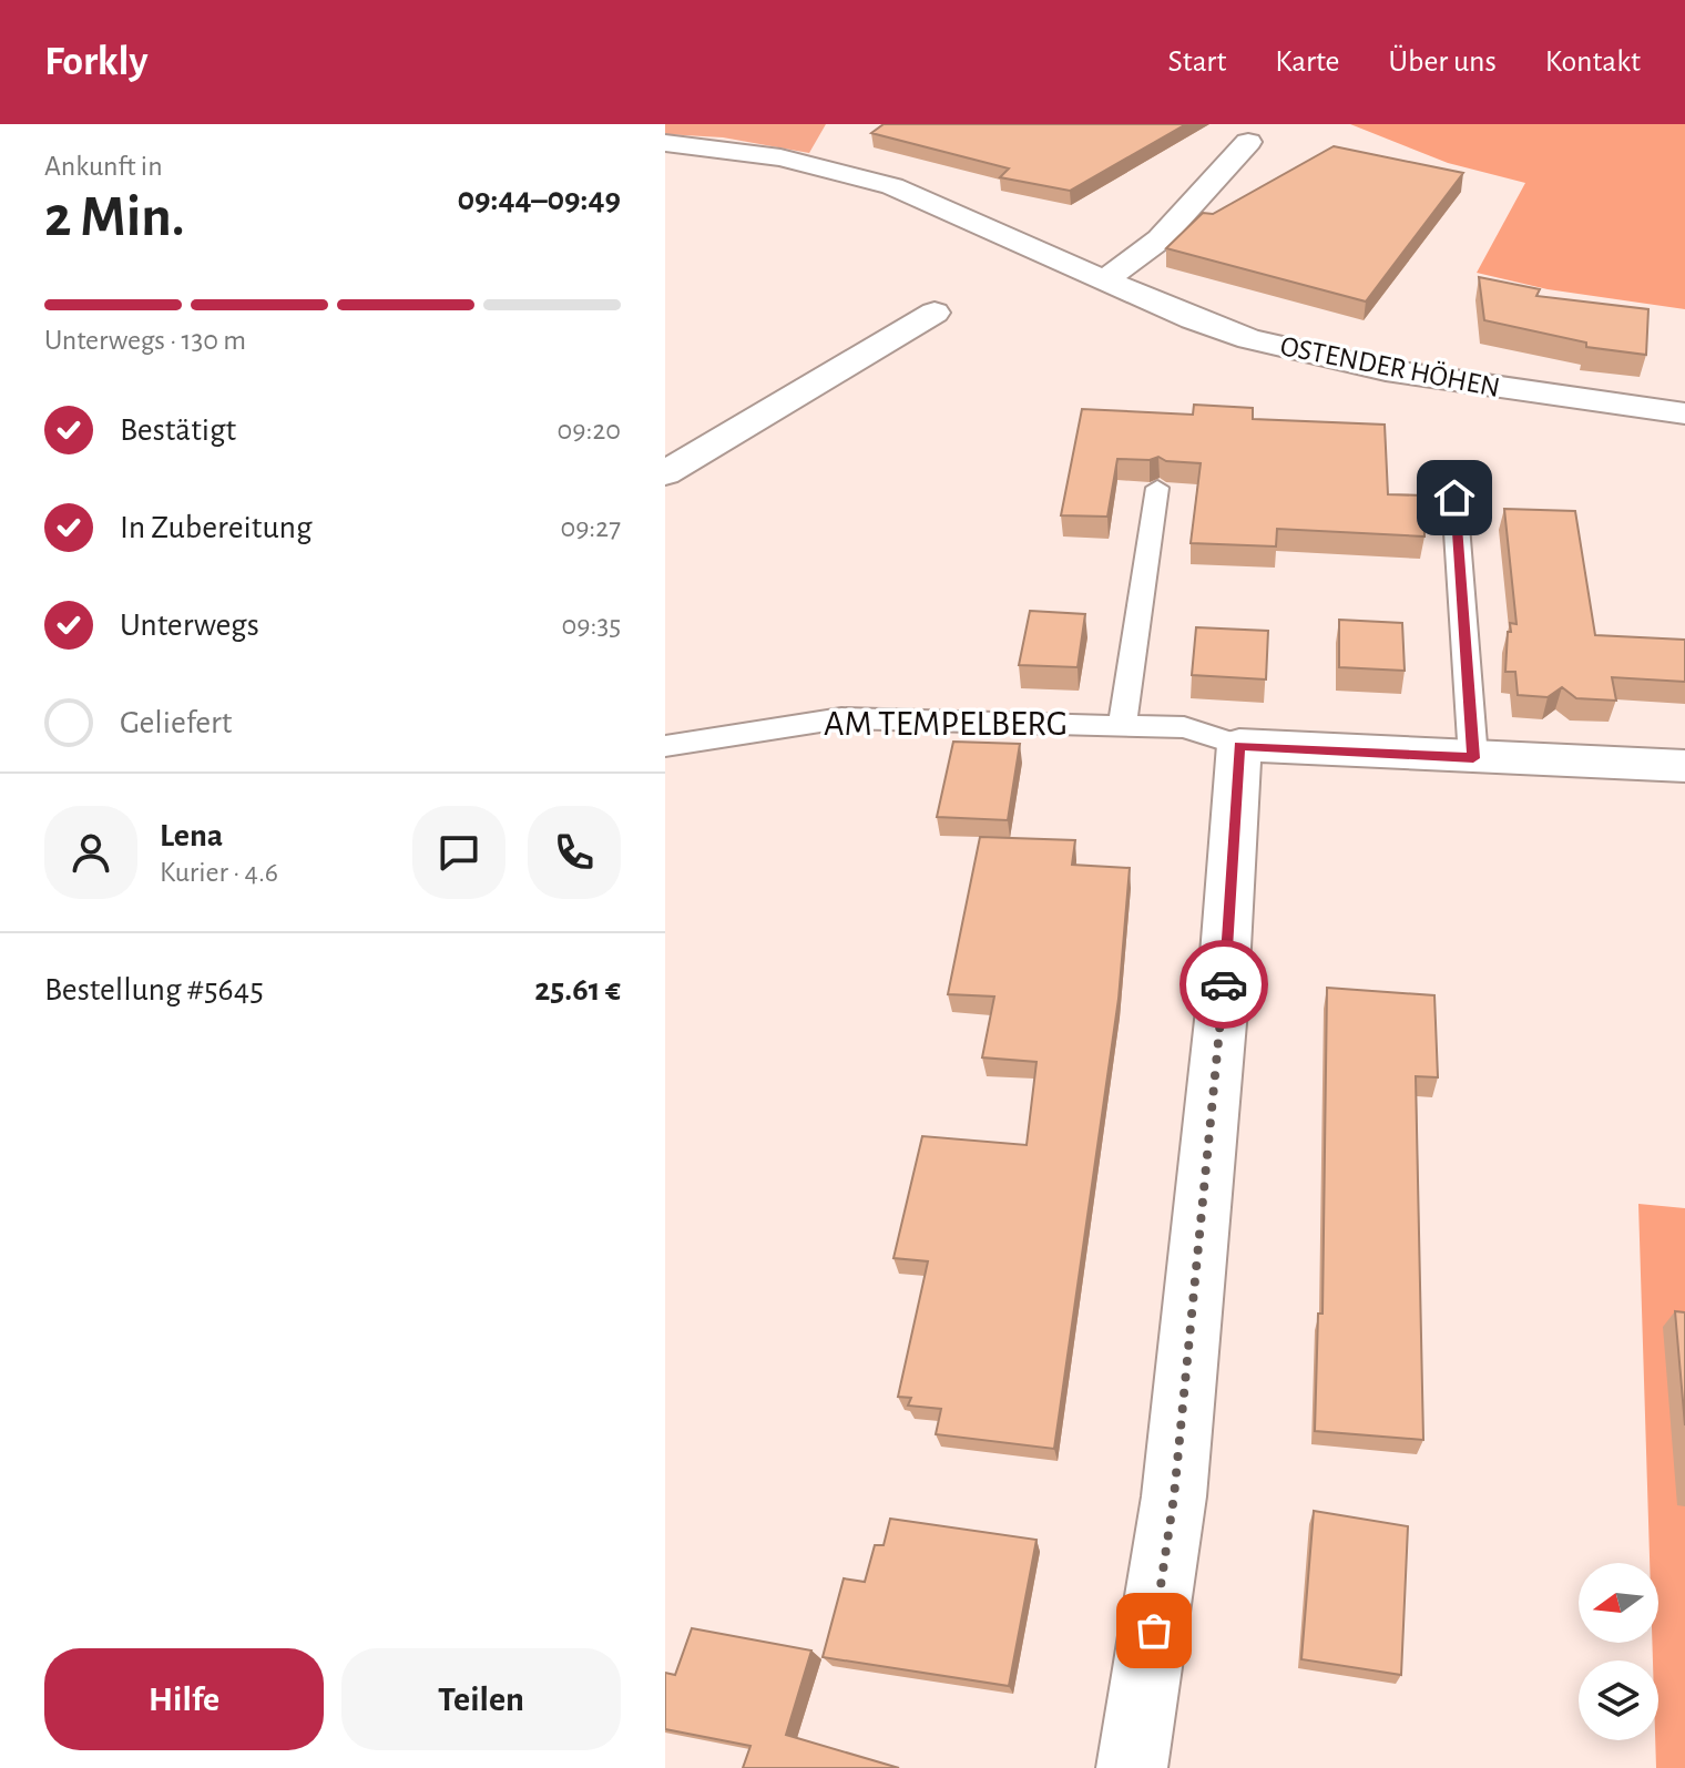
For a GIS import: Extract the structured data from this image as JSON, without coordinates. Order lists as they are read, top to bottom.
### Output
{
  "streets": {
    "street": ["OSTENDER HÖHEN"],
    "lane": ["AM TEMPELBERG"]
  },
  "north": "left",
  "page": {
    "header": "Forkly",
    "nav": [
      "Start",
      "Karte",
      "Über uns",
      "Kontakt"
    ],
    "heading": ["2 Min.", "Ankunft in", "09:44–09:49"],
    "panel": [
      "Lena",
      "Kurier · 4.6",
      "Bestellung #5645",
      "25.61 €"
    ],
    "bar": "Unterwegs · 130 m",
    "list": [
      ["Bestätigt", "09:20"],
      ["In Zubereitung", "09:27"],
      ["Unterwegs", "09:35"],
      "Geliefert"
    ],
    "buttons": ["Hilfe", "Teilen"]
  }
}
